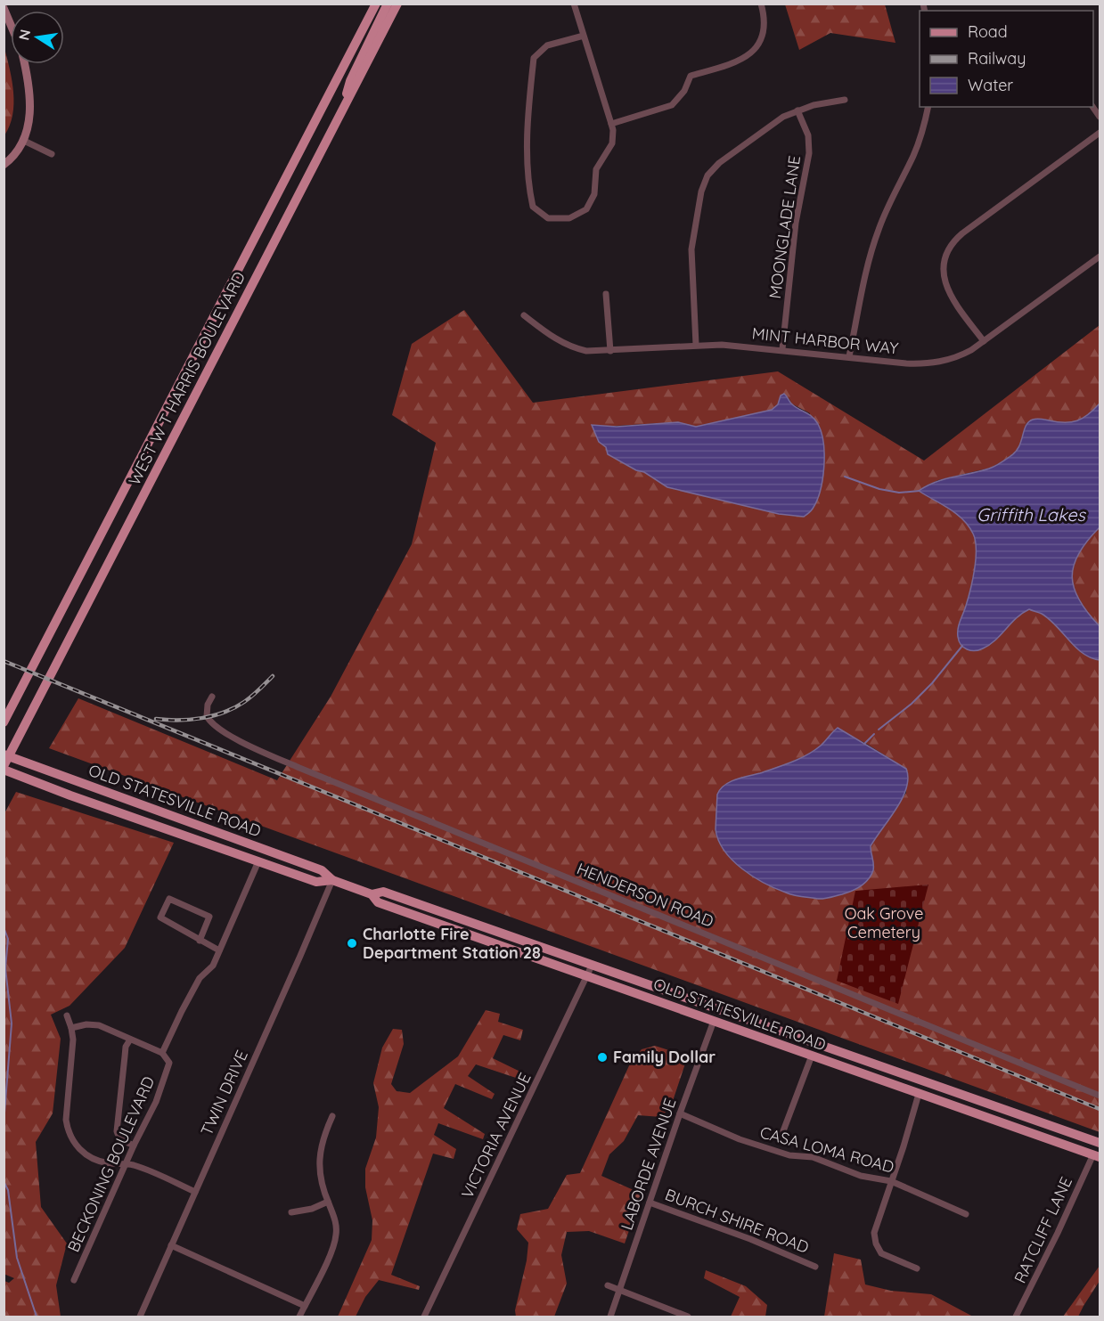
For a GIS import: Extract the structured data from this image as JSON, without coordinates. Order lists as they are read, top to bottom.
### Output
{
  "streets": {
    "main road": ["WEST W T HARRIS BOULEVARD", "OLD STATESVILLE ROAD"],
    "street": [
      "MOONGLADE LANE",
      "MINT HARBOR WAY",
      "HENDERSON ROAD",
      "TWIN DRIVE",
      "VICTORIA AVENUE",
      "CASA LOMA ROAD",
      "BECKONING BOULEVARD",
      "LABORDE AVENUE",
      "BURCH SHIRE ROAD",
      "RATCLIFF LANE"
    ]
  },
  "crossings": [
    ["MOONGLADE LANE", "MINT HARBOR WAY"],
    ["WEST W T HARRIS BOULEVARD", "OLD STATESVILLE ROAD"],
    ["OLD STATESVILLE ROAD", "TWIN DRIVE"],
    ["OLD STATESVILLE ROAD", "VICTORIA AVENUE"],
    ["OLD STATESVILLE ROAD", "BECKONING BOULEVARD"],
    ["OLD STATESVILLE ROAD", "LABORDE AVENUE"],
    ["OLD STATESVILLE ROAD", "RATCLIFF LANE"],
    ["CASA LOMA ROAD", "LABORDE AVENUE"],
    ["LABORDE AVENUE", "BURCH SHIRE ROAD"]
  ],
  "water": ["Griffith Lakes"],
  "parks": ["Oak Grove Cemetery"],
  "places": ["Charlotte Fire Department Station 28", "Family Dollar"],
  "legend": ["Road", "Railway", "Water"],
  "north": "left"
}
